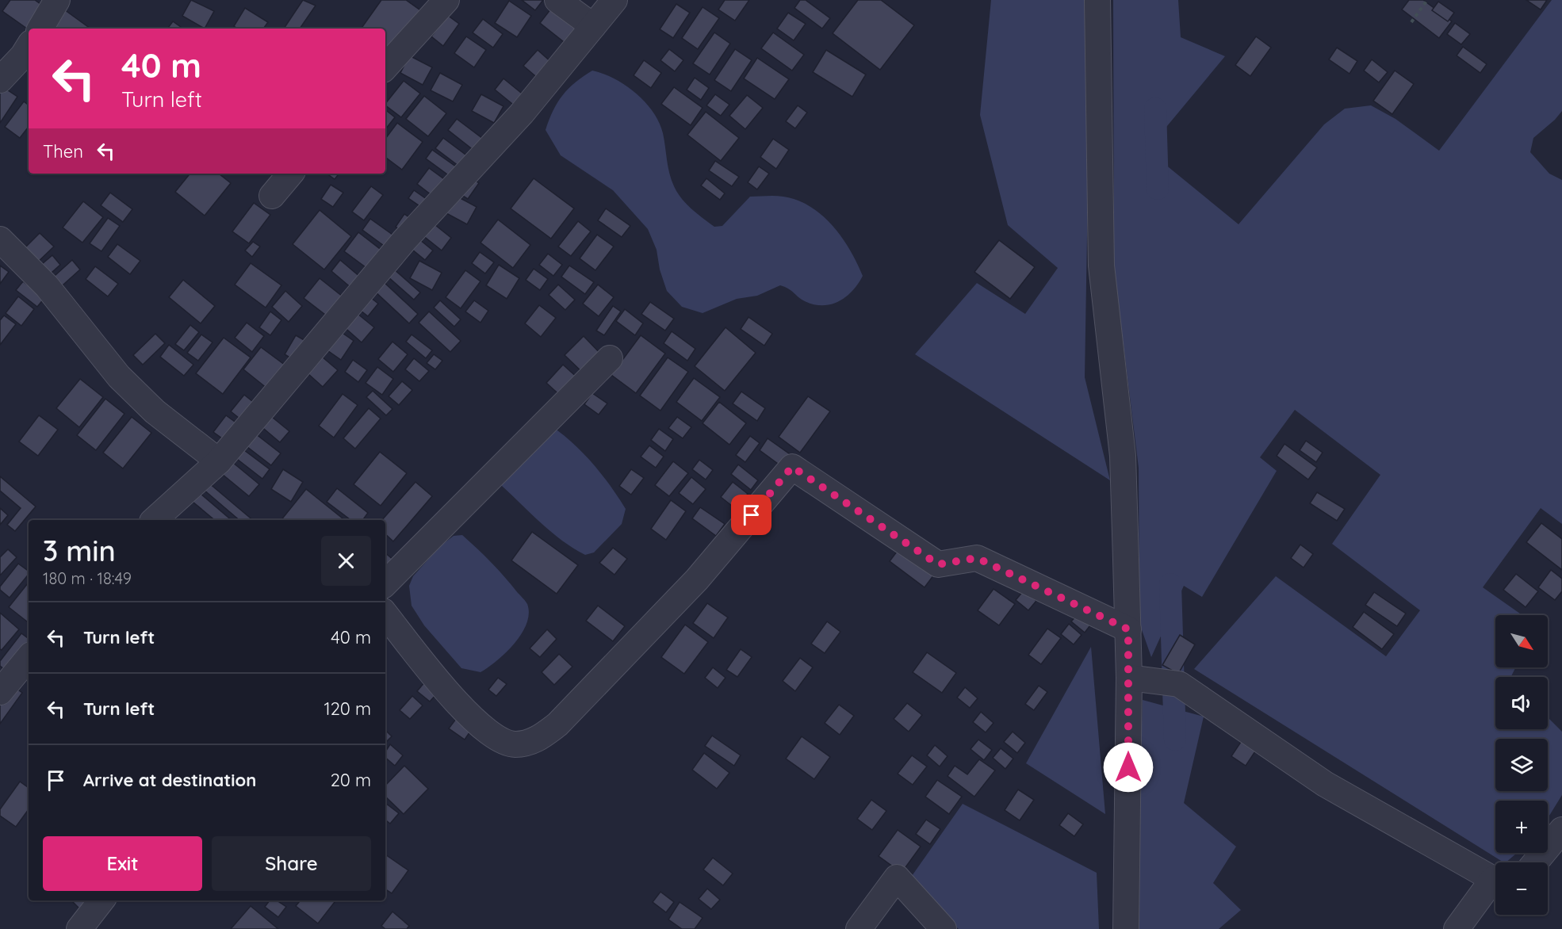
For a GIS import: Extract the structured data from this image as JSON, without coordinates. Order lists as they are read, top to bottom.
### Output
{
  "north": "bottom right",
  "page": {
    "turn": ["40 m", "Turn left"],
    "then": "Then",
    "heading": ["3 min", "180 m · 18:49"],
    "list": [
      {
        "name": "Turn left",
        "value": "40 m"
      },
      {
        "name": "Turn left",
        "value": "120 m"
      },
      {
        "name": "Arrive at destination",
        "value": "20 m"
      }
    ],
    "map_buttons": ["+", "−"],
    "buttons": ["Exit", "Share"]
  }
}
